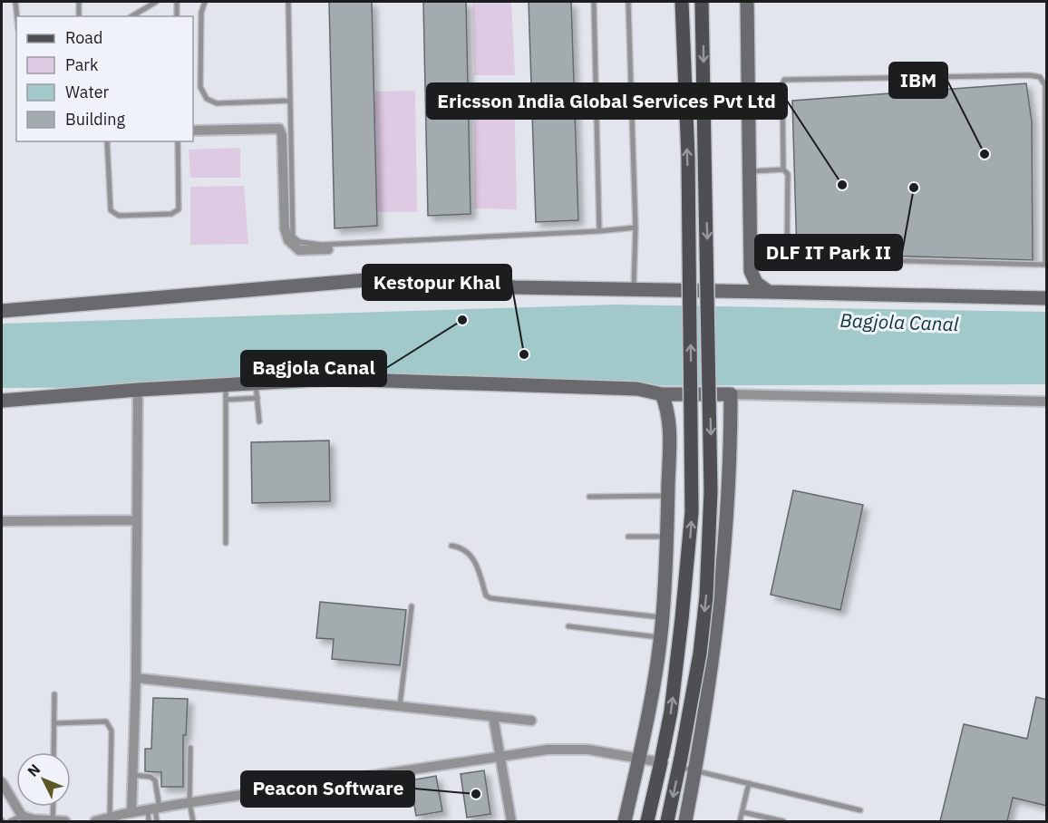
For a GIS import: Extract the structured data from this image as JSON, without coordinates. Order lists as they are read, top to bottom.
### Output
{
  "water": ["Bagjola Canal"],
  "places": [
    "IBM",
    "Ericsson India Global Services Pvt Ltd",
    "DLF IT Park II",
    "Bagjola Canal",
    "Kestopur Khal",
    "Peacon Software"
  ],
  "legend": [
    "Road",
    "Park",
    "Water",
    "Building"
  ],
  "north": "top left"
}
